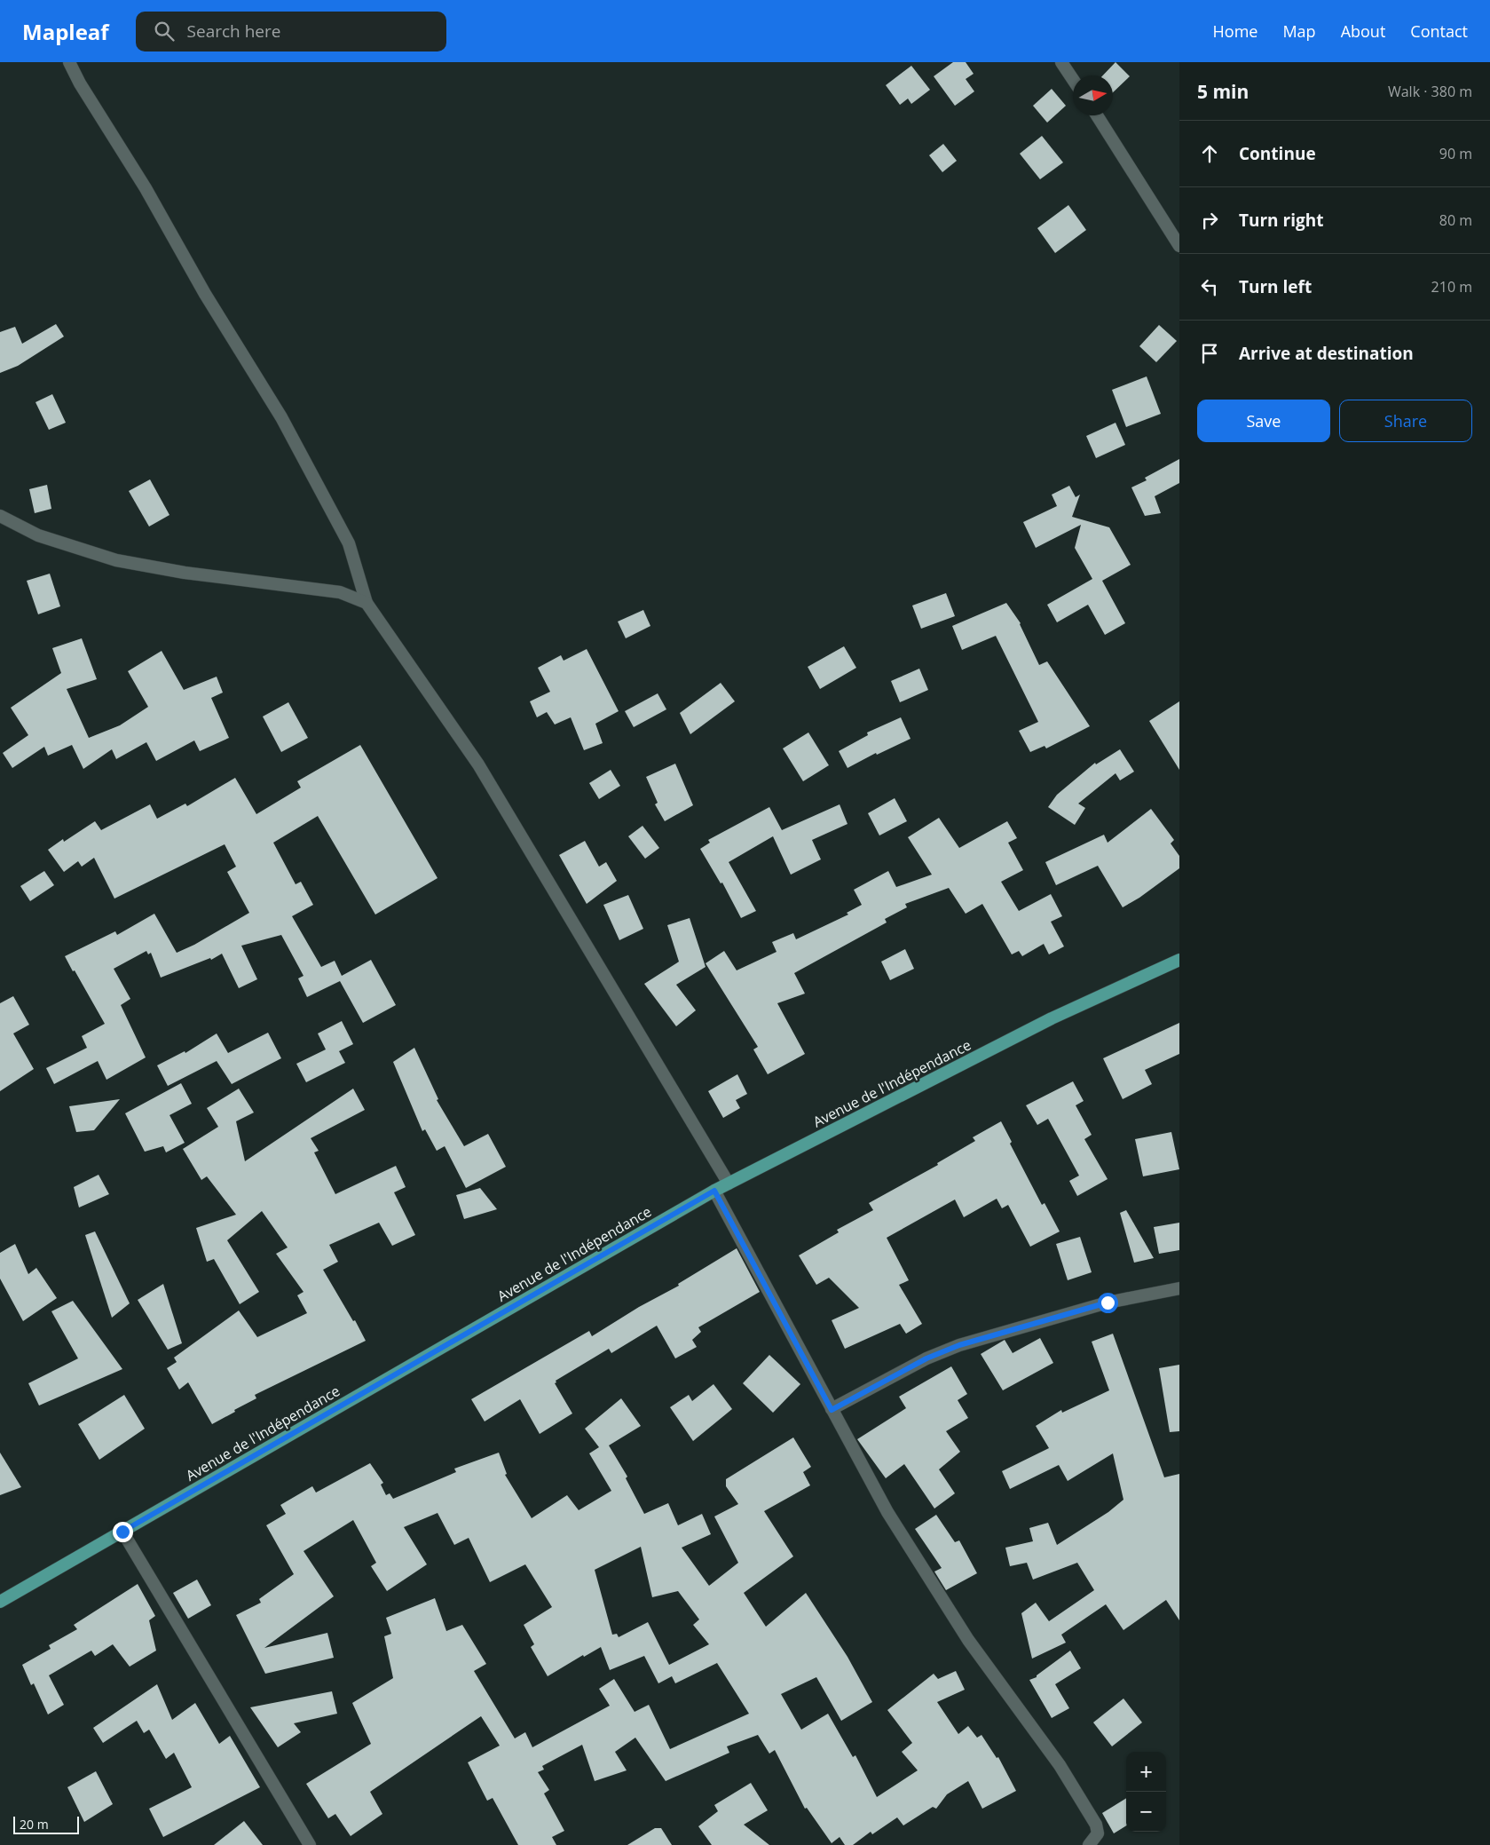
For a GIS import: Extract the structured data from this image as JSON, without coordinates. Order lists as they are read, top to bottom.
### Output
{
  "streets": {
    "main road": ["Avenue de l'Indépendance"]
  },
  "scale_bar": "20 m",
  "north": "right",
  "page": {
    "header": "Mapleaf",
    "search": "Search here",
    "nav": [
      "Home",
      "Map",
      "About",
      "Contact"
    ],
    "heading": ["5 min", "Walk · 380 m"],
    "list": [
      ["Continue", "90 m"],
      ["Turn right", "80 m"],
      ["Turn left", "210 m"],
      "Arrive at destination"
    ],
    "buttons": ["Save", "Share"],
    "map_buttons": ["+", "−"],
    "scale": "20 m"
  }
}
